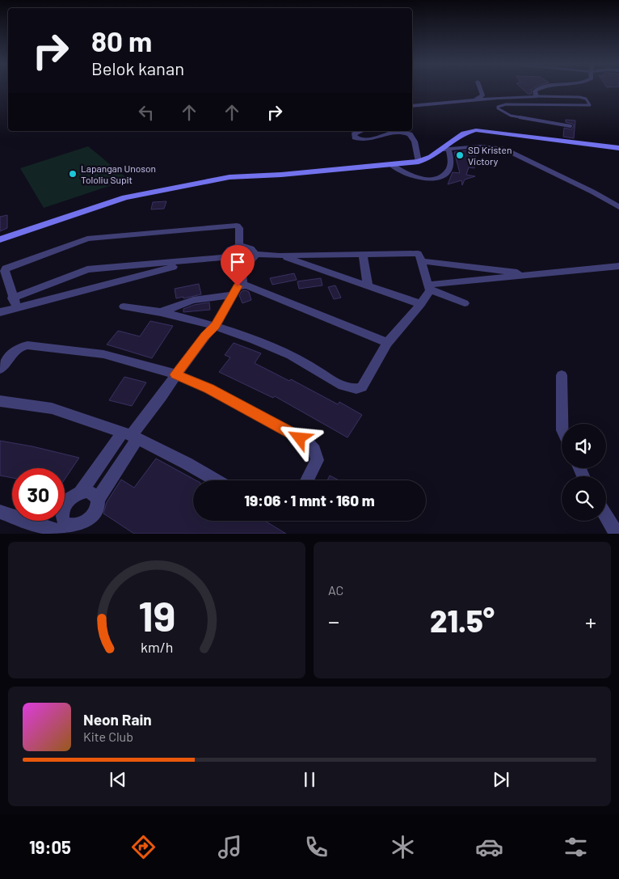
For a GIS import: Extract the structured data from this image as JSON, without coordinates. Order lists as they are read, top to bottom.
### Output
{
  "places": ["SD Kristen Victory", "Lapangan Unoson Tololiu Supit"],
  "page": {
    "turn": ["80 m", "Belok kanan"],
    "limit": "30",
    "trip": "19:06 · 1 mnt · 160 m",
    "tile": "AC",
    "heat": ["−", "21.5°", "+"],
    "song": ["Neon Rain", "Kite Club"],
    "tabs": "19:05",
    "gauge": ["19", "km/h"]
  }
}
